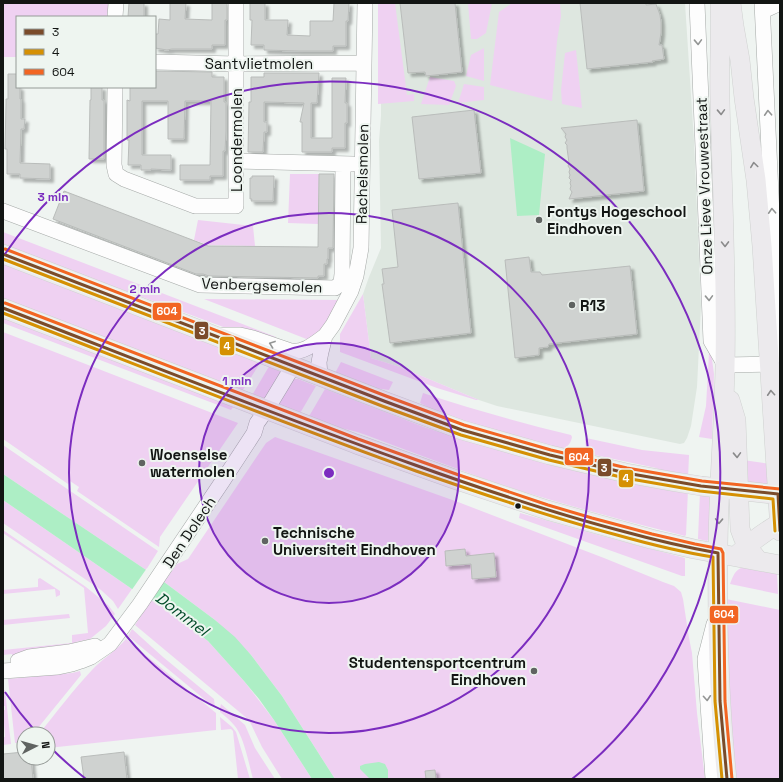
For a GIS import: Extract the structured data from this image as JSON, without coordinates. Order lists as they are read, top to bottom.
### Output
{
  "streets": {
    "main road": ["Onze Lieve Vrouwestraat"],
    "street": [
      "Santvlietmolen",
      "Loondermolen",
      "Rachelsmolen",
      "Venbergsemolen",
      "Den Dolech"
    ]
  },
  "crossings": [
    ["Santvlietmolen", "Loondermolen"],
    ["Santvlietmolen", "Rachelsmolen"]
  ],
  "water": ["Dommel"],
  "places": [
    "Fontys Hogeschool Eindhoven",
    "R13",
    "Woenselse watermolen",
    "Technische Universiteit Eindhoven",
    "Studentensportcentrum Eindhoven"
  ],
  "lines": ["transit line 604", "transit line 3", "transit line 4"],
  "legend": ["3", "4", "604"],
  "north": "right",
  "rings": ["3 min", "2 min", "1 min"]
}
